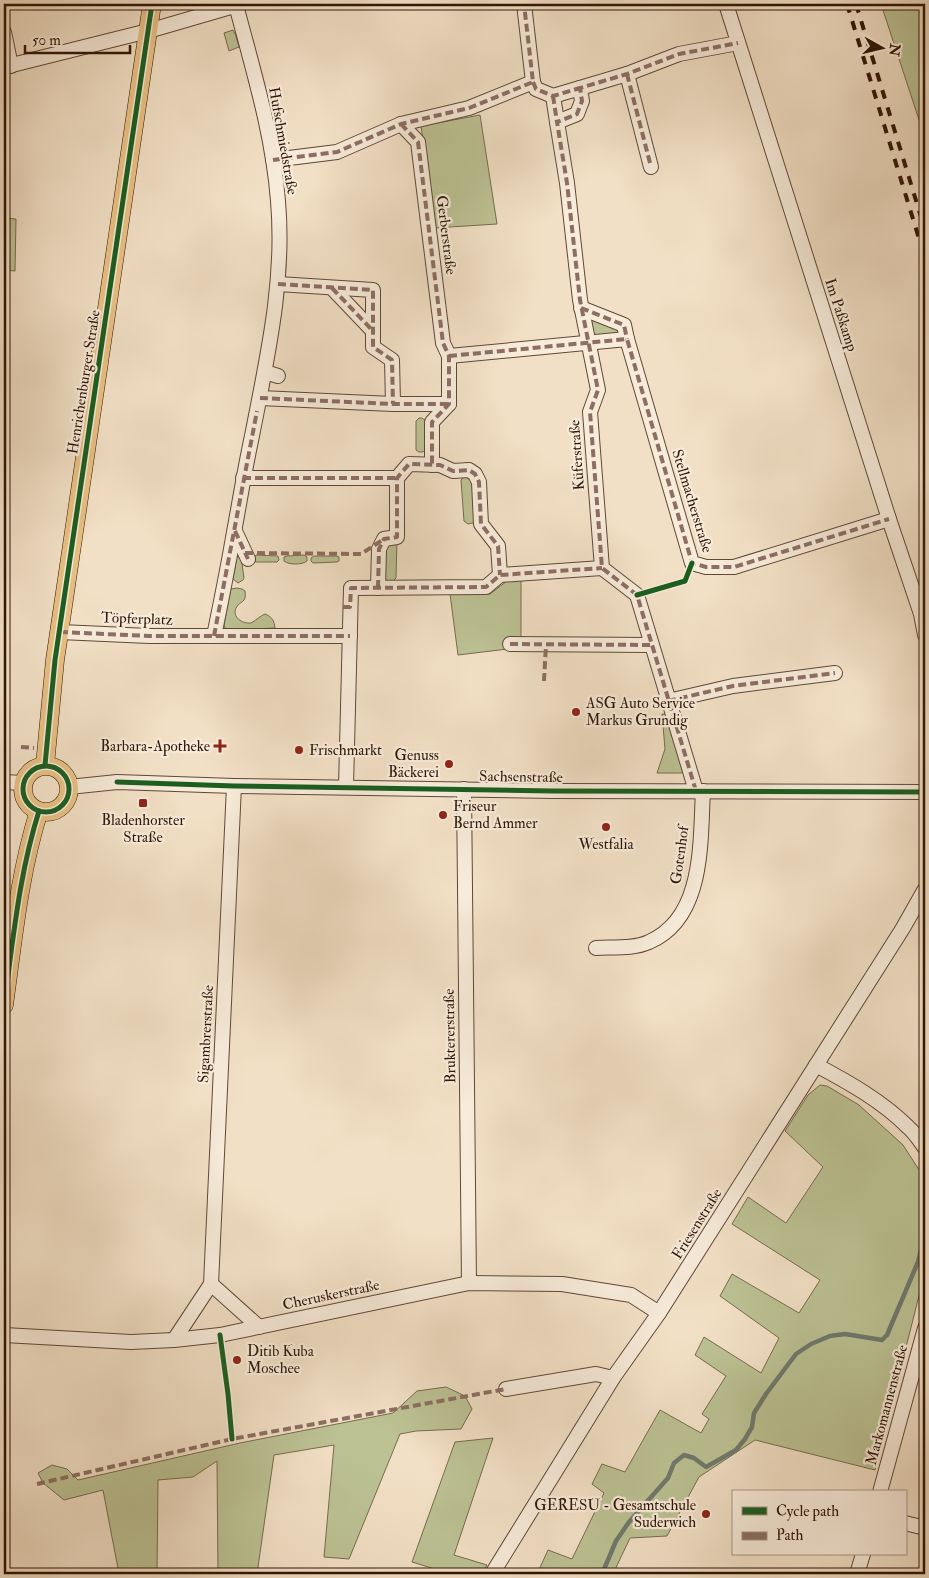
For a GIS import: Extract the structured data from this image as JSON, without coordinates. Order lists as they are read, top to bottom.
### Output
{
  "streets": {
    "main road": ["Henrichenburger Straße"],
    "street": [
      "Hufschmiedstraße",
      "Gerberstraße",
      "Im Paßkamp",
      "Küferstraße",
      "Stellmacherstraße",
      "Töpferplatz",
      "Sachsenstraße",
      "Gotenhof",
      "Sigambrerstraße",
      "Bruktererstraße",
      "Friesenstraße",
      "Cheruskerstraße",
      "Markomannenstraße"
    ]
  },
  "crossings": [
    ["Im Paßkamp", "Stellmacherstraße"],
    ["Henrichenburger Straße", "Töpferplatz"],
    ["Henrichenburger Straße", "Sachsenstraße"],
    ["Sachsenstraße", "Gotenhof"],
    ["Sachsenstraße", "Sigambrerstraße"],
    ["Sachsenstraße", "Bruktererstraße"],
    ["Bruktererstraße", "Cheruskerstraße"],
    ["Friesenstraße", "Cheruskerstraße"]
  ],
  "places": {
    "other": [
      "ASG Auto Service Markus Grundig",
      "Frischmarkt",
      "Genuss Bäckerei",
      "Friseur Bernd Ammer",
      "Westfalia",
      "Ditib Kuba Moschee",
      "GERESU - Gesamtschule Suderwich"
    ],
    "health": ["Barbara-Apotheke"],
    "transit": ["Bladenhorster Straße"]
  },
  "legend": ["Cycle path", "Path"],
  "scale_bar": "50 m",
  "north": "right"
}
